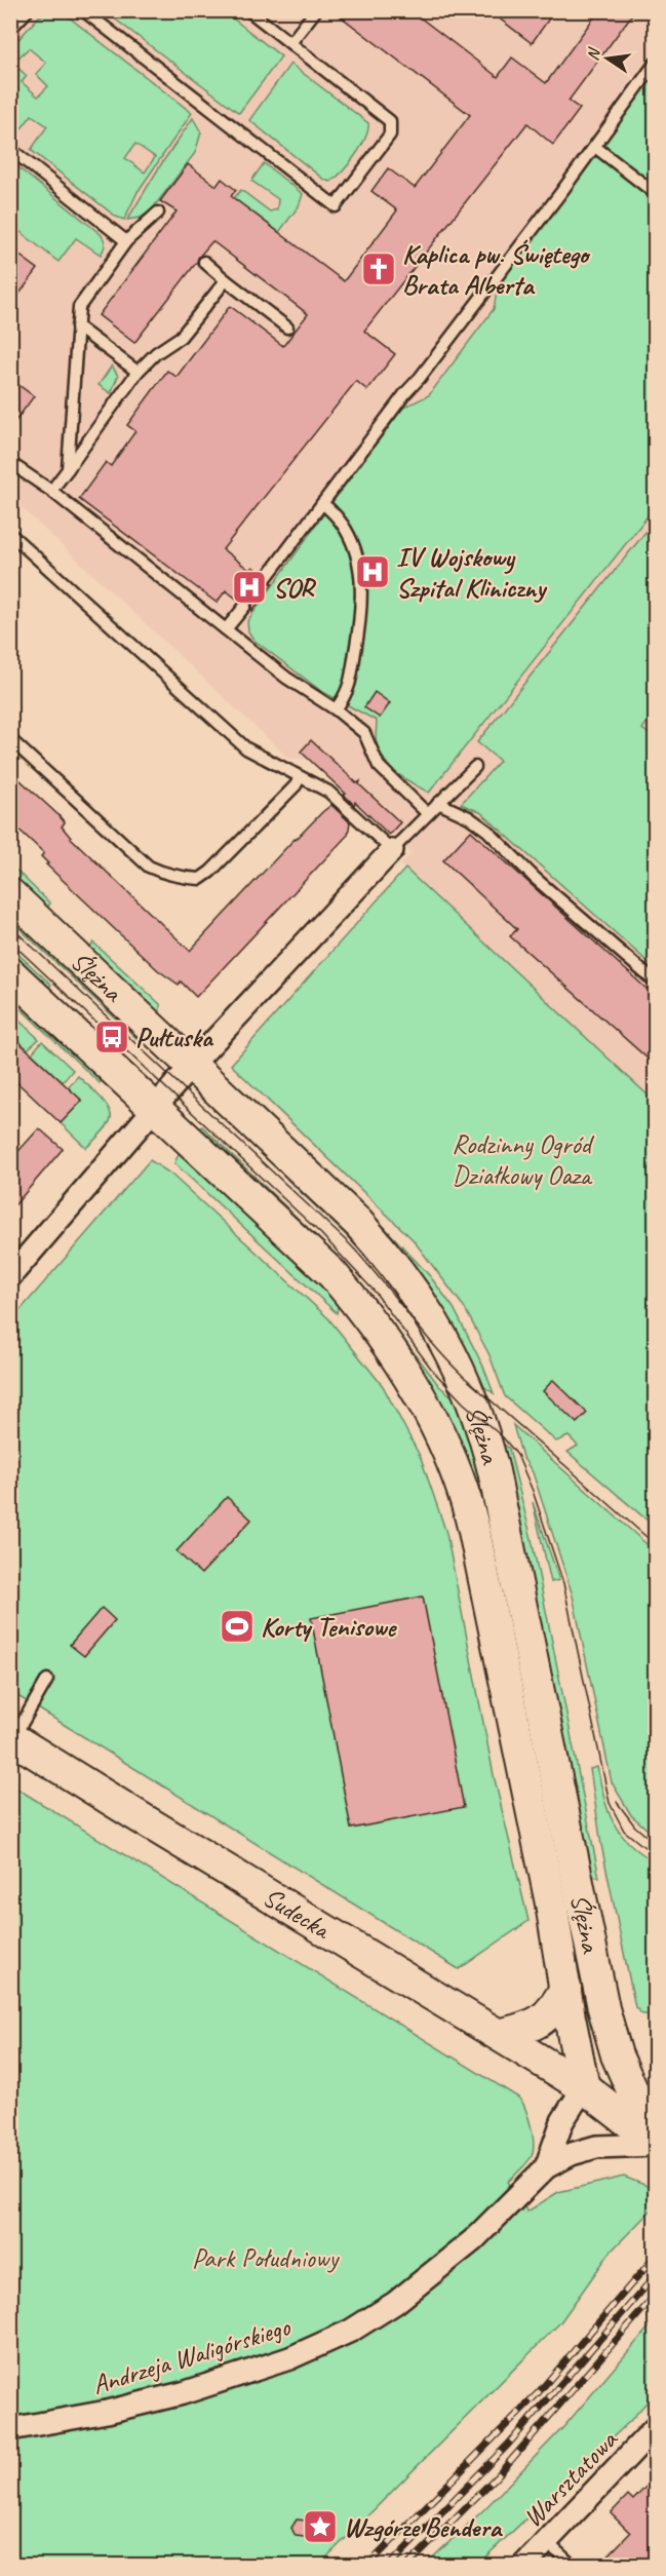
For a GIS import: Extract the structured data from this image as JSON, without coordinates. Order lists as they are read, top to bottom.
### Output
{
  "streets": {
    "main road": ["Ślężna", "Sudecka"],
    "street": ["Andrzeja Waligórskiego", "Warsztatowa"]
  },
  "crossings": [
    ["Ślężna", "Sudecka"],
    ["Ślężna", "Andrzeja Waligórskiego"],
    ["Sudecka", "Andrzeja Waligórskiego"]
  ],
  "parks": ["Rodzinny Ogród Działkowy Oaza", "Park Południowy"],
  "places": {
    "church": ["Kaplica pw. Świętego Brata Alberta"],
    "hospital": ["IV Wojskowy Szpital Kliniczny", "SOR"],
    "bus stop": ["Pułtuska"],
    "sports": ["Korty Tenisowe"],
    "place": ["Wzgórze Bendera"]
  },
  "north": "left"
}
